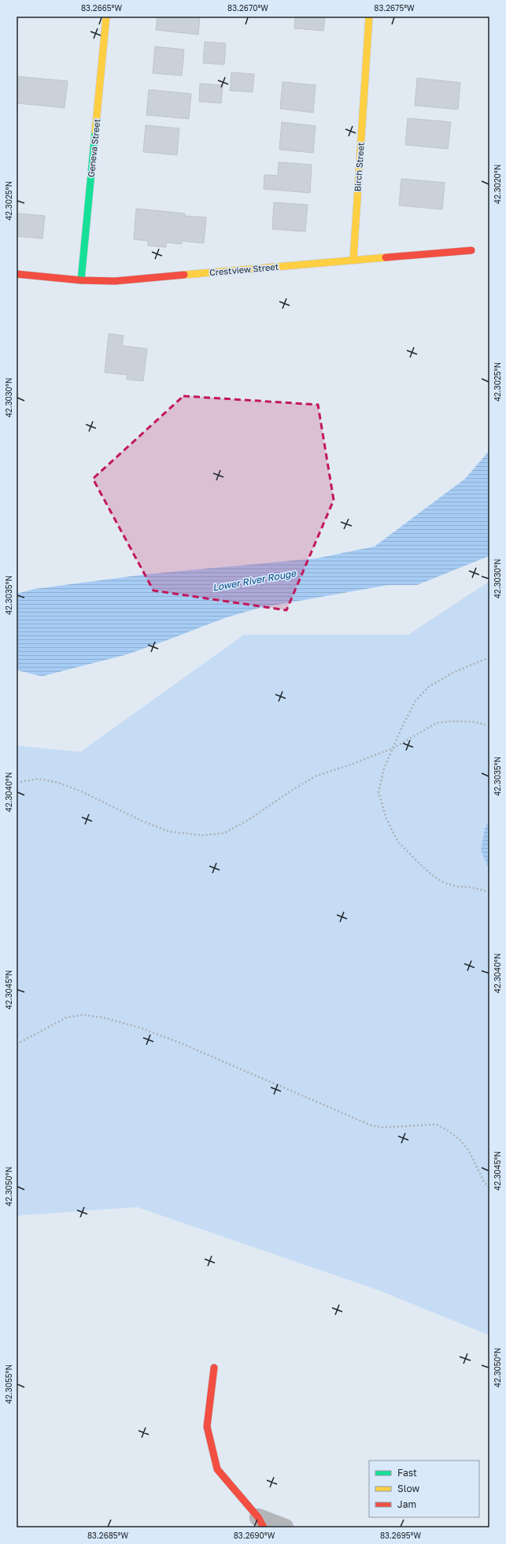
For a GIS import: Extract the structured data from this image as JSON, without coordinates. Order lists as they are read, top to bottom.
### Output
{
  "streets": {
    "street": ["Geneva Street", "Birch Street", "Crestview Street"]
  },
  "crossings": [
    ["Geneva Street", "Crestview Street"],
    ["Birch Street", "Crestview Street"]
  ],
  "water": ["Lower River Rouge"],
  "legend": ["Fast", "Slow", "Jam"],
  "coordinates": [
    "83.2665°W",
    "83.2670°W",
    "83.2675°W",
    "42.3020°N",
    "42.3025°N",
    "42.3030°N",
    "42.3035°N",
    "42.3040°N",
    "42.3045°N",
    "42.3050°N",
    "42.3055°N",
    "83.2685°W",
    "83.2690°W",
    "83.2695°W"
  ]
}
